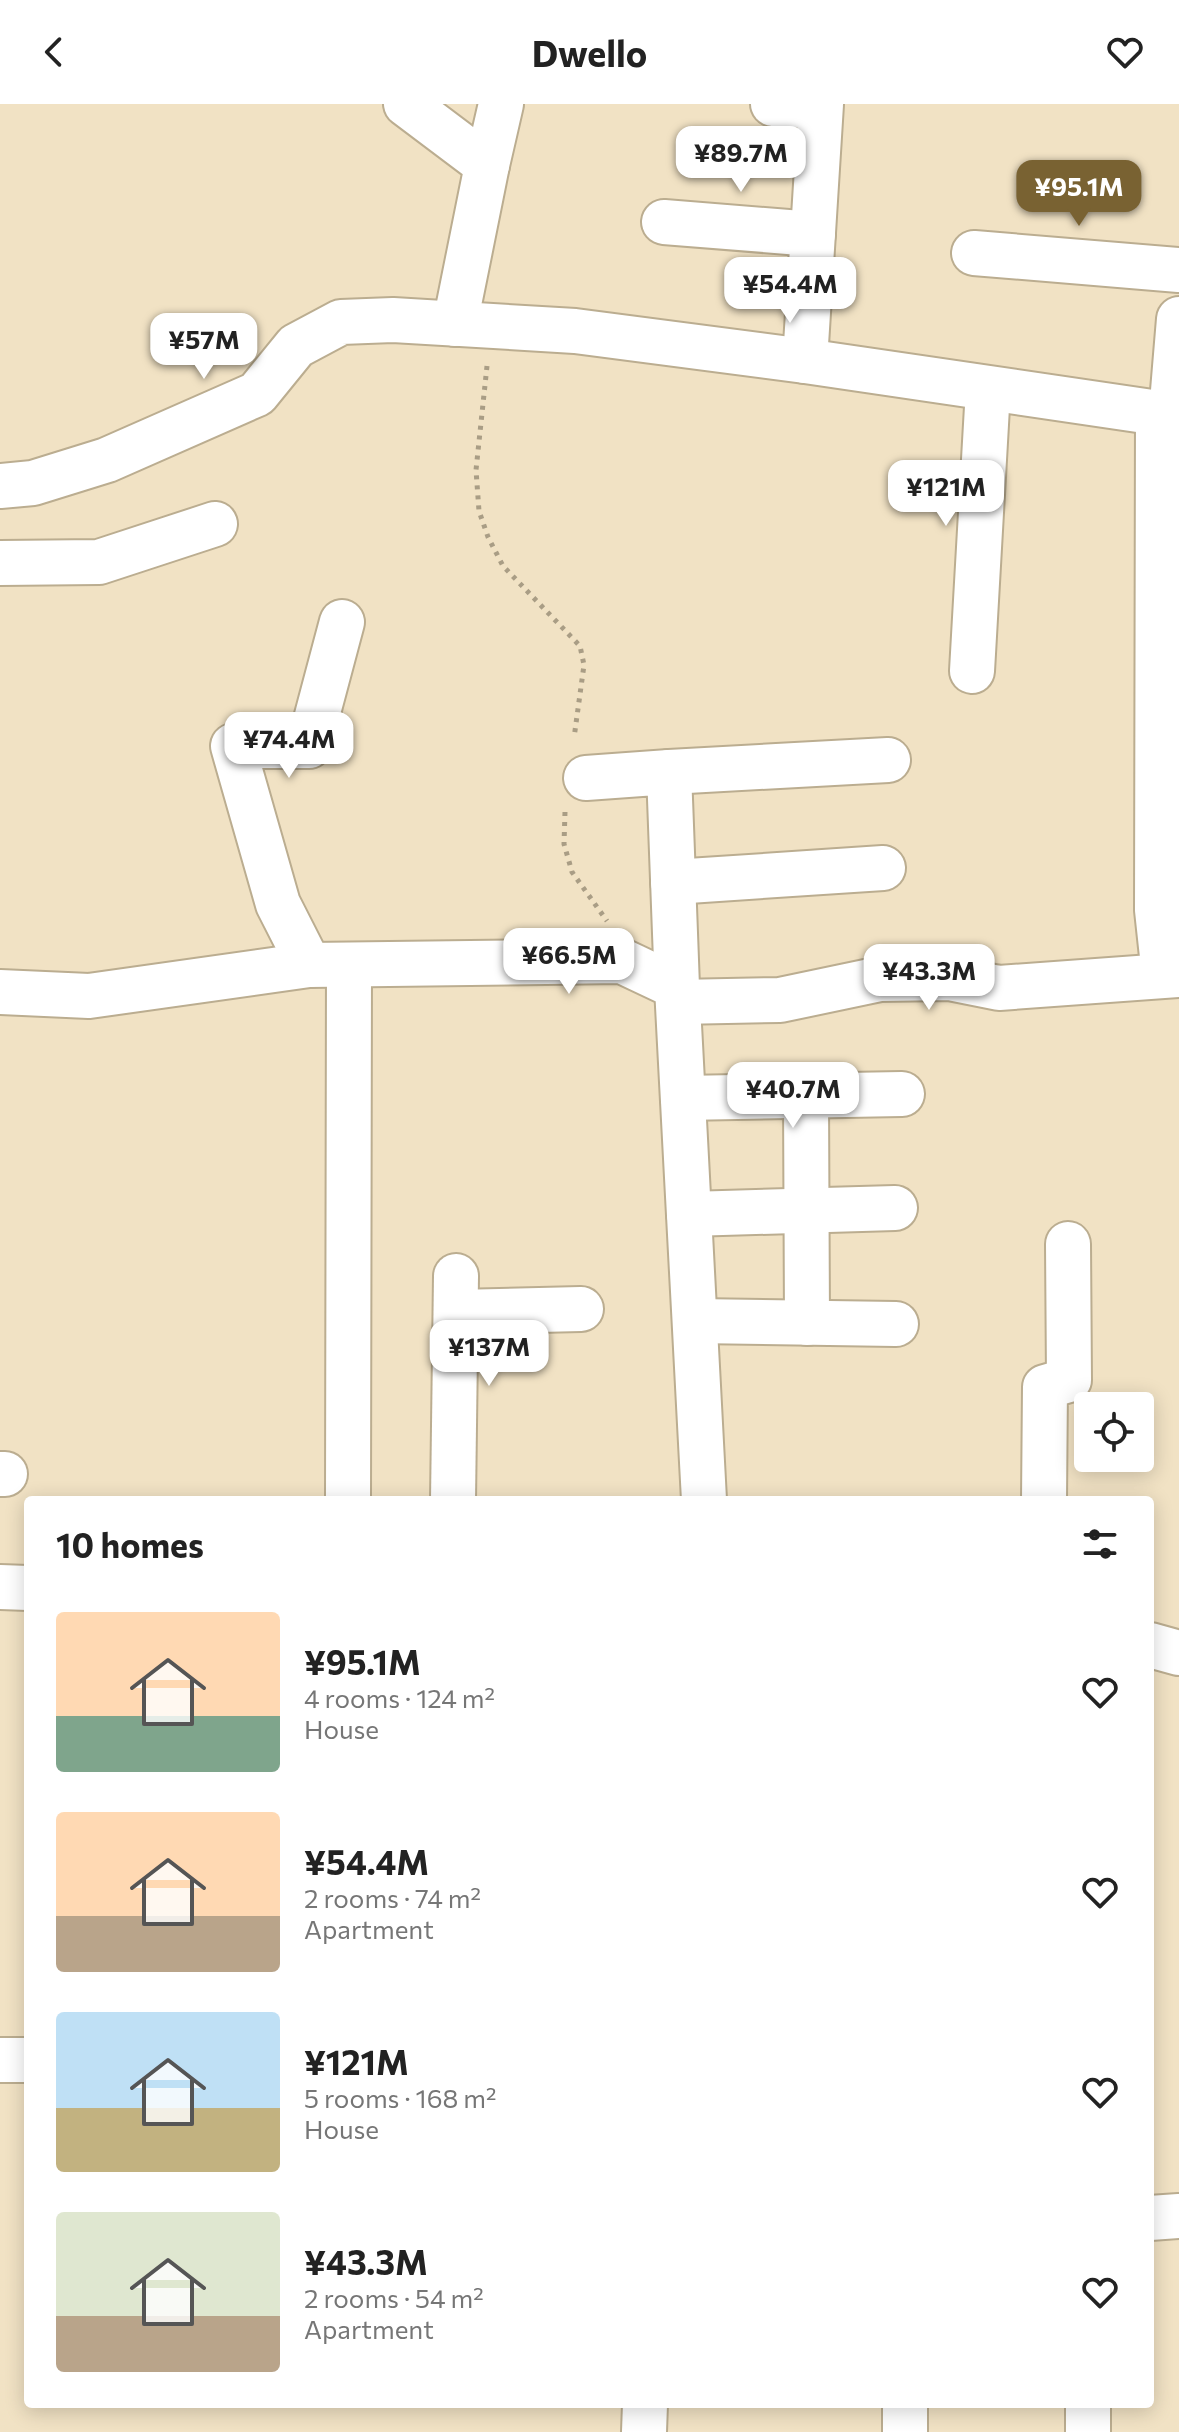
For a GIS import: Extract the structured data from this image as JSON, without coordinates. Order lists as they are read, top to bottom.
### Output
{
  "page": {
    "header": "Dwello",
    "price": [
      "¥89.7M",
      "¥95.1M",
      "¥54.4M",
      "¥57M",
      "¥121M",
      "¥74.4M",
      "¥66.5M",
      "¥43.3M",
      "¥40.7M",
      "¥137M"
    ],
    "heading": "10 homes",
    "list": [
      {
        "name": "¥95.1M",
        "note": "4 rooms · 124 m² · House"
      },
      {
        "name": "¥54.4M",
        "note": "2 rooms · 74 m² · Apartment"
      },
      {
        "name": "¥121M",
        "note": "5 rooms · 168 m² · House"
      },
      {
        "name": "¥43.3M",
        "note": "2 rooms · 54 m² · Apartment"
      }
    ]
  }
}
